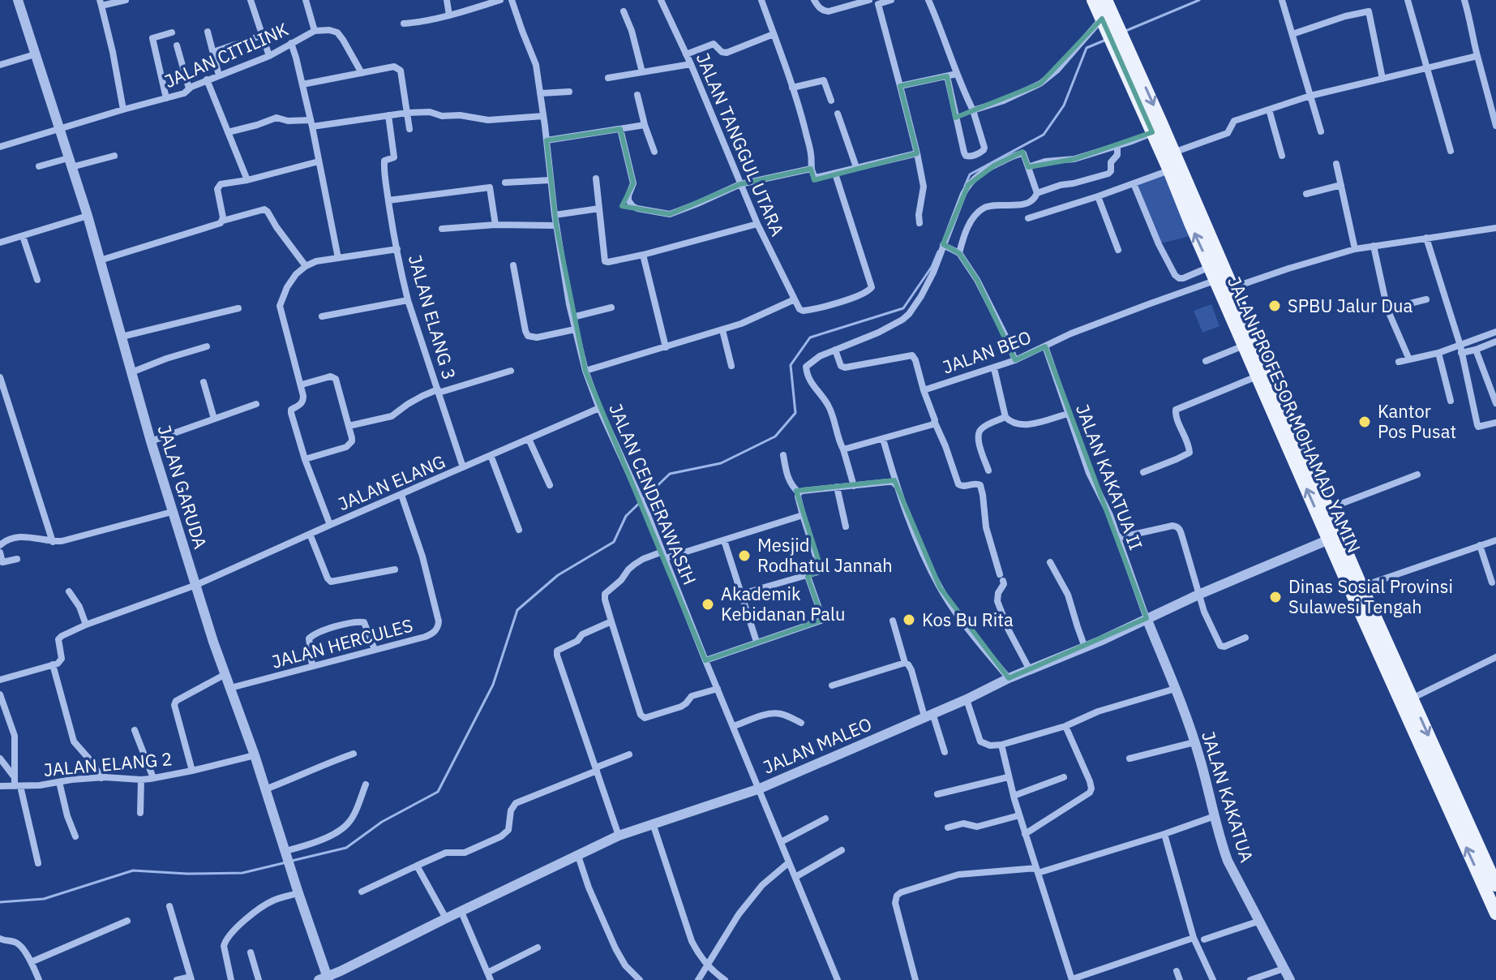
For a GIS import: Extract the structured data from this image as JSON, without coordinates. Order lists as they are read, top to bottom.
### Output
{
  "streets": {
    "main road": ["JALAN PROFESOR MOHAMAD YAMIN"],
    "street": [
      "JALAN CITILINK",
      "JALAN TANGGUL UTARA",
      "JALAN ELANG 3",
      "JALAN BEO",
      "JALAN KAKATUA II",
      "JALAN ELANG",
      "JALAN GARUDA",
      "JALAN CENDERAWASIH",
      "JALAN HERCULES",
      "JALAN MALEO",
      "JALAN ELANG 2",
      "JALAN KAKATUA"
    ]
  },
  "crossings": [
    ["JALAN CITILINK", "JALAN GARUDA"],
    ["JALAN ELANG 3", "JALAN ELANG"],
    ["JALAN BEO", "JALAN PROFESOR MOHAMAD YAMIN"],
    ["JALAN BEO", "JALAN KAKATUA II"],
    ["JALAN BEO", "JALAN MALEO"],
    ["JALAN PROFESOR MOHAMAD YAMIN", "JALAN MALEO"],
    ["JALAN KAKATUA II", "JALAN MALEO"],
    ["JALAN KAKATUA II", "JALAN KAKATUA"],
    ["JALAN ELANG", "JALAN GARUDA"],
    ["JALAN ELANG", "JALAN CENDERAWASIH"],
    ["JALAN ELANG", "JALAN HERCULES"],
    ["JALAN GARUDA", "JALAN HERCULES"],
    ["JALAN GARUDA", "JALAN MALEO"],
    ["JALAN GARUDA", "JALAN ELANG 2"],
    ["JALAN CENDERAWASIH", "JALAN MALEO"],
    ["JALAN MALEO", "JALAN KAKATUA"]
  ],
  "places": [
    "SPBU Jalur Dua",
    "Kantor Pos Pusat",
    "Mesjid Rodhatul Jannah",
    "Dinas Sosial Provinsi Sulawesi Tengah",
    "Akademik Kebidanan Palu",
    "Kos Bu Rita"
  ]
}
